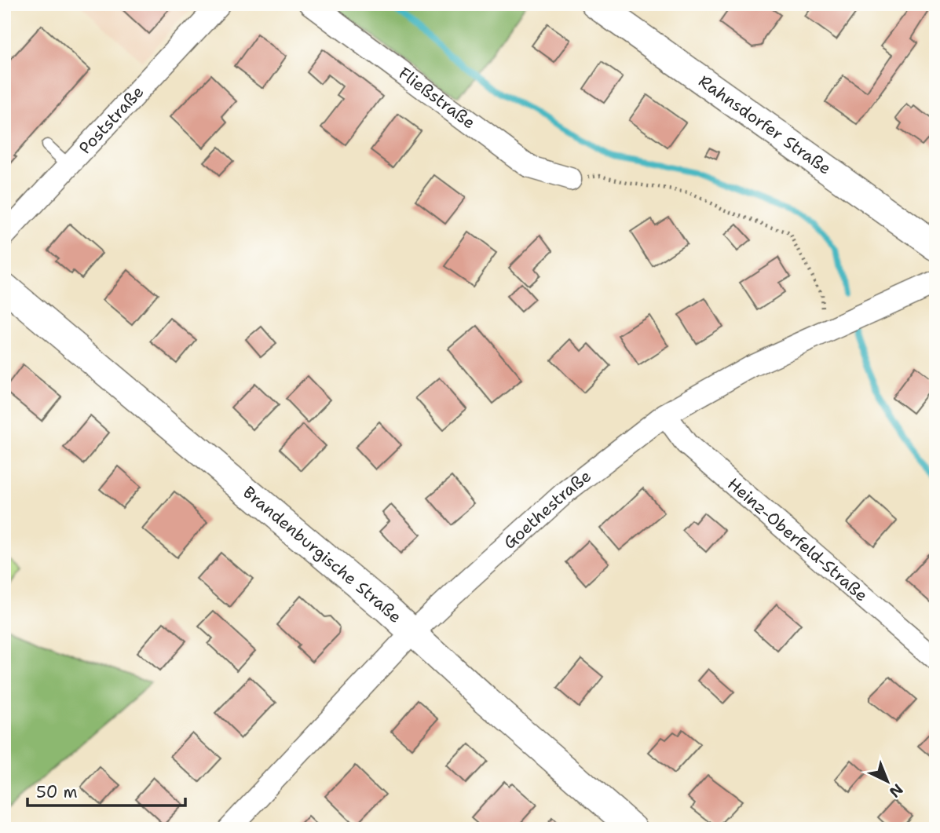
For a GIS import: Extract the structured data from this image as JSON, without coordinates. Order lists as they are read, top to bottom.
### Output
{
  "streets": {
    "street": [
      "Fließstraße",
      "Poststraße",
      "Rahnsdorfer Straße",
      "Goethestraße",
      "Heinz-Oberfeld-Straße",
      "Brandenburgische Straße"
    ]
  },
  "crossings": [
    ["Goethestraße", "Heinz-Oberfeld-Straße"],
    ["Goethestraße", "Brandenburgische Straße"]
  ],
  "scale_bar": "50 m",
  "north": "bottom right"
}
